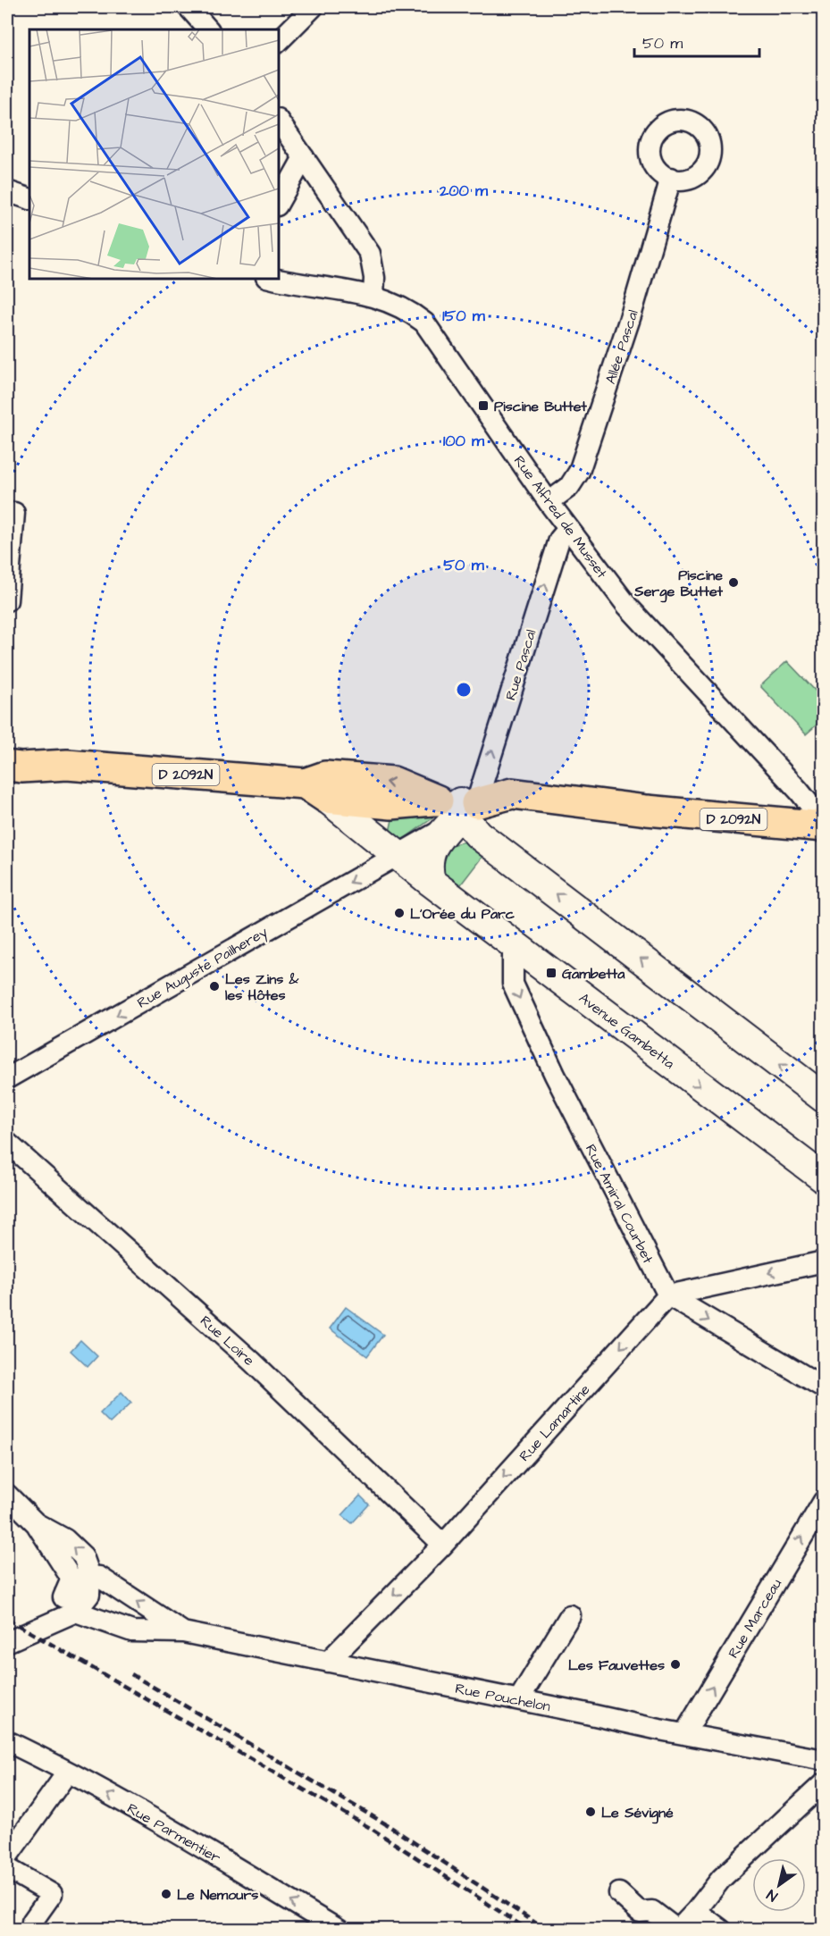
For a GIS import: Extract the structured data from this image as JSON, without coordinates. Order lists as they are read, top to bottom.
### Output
{
  "streets": {
    "main road": ["D 2092N", "Avenue Gambetta"],
    "street": [
      "Allée Pascal",
      "Rue Alfred de Musset",
      "Rue Pascal",
      "Rue Auguste Pailherey",
      "Rue Amiral Courbet",
      "Rue Loire",
      "Rue Lamartine",
      "Rue Marceau",
      "Rue Pouchelon",
      "Rue Parmentier"
    ]
  },
  "crossings": [
    ["Allée Pascal", "Rue Alfred de Musset"],
    ["Rue Alfred de Musset", "Rue Pascal"],
    ["Rue Alfred de Musset", "D 2092N"],
    ["Rue Pascal", "D 2092N"],
    ["D 2092N", "Avenue Gambetta"],
    ["Rue Auguste Pailherey", "Avenue Gambetta"],
    ["Avenue Gambetta", "Rue Amiral Courbet"],
    ["Rue Amiral Courbet", "Rue Lamartine"],
    ["Rue Loire", "Rue Lamartine"],
    ["Rue Lamartine", "Rue Pouchelon"],
    ["Rue Marceau", "Rue Pouchelon"]
  ],
  "one_way": [
    "Rue Pascal",
    "Rue Auguste Pailherey",
    "Rue Amiral Courbet",
    "Rue Lamartine",
    "Rue Marceau",
    "Rue Parmentier"
  ],
  "places": {
    "transit": ["Piscine Buttet", "Gambetta"],
    "other": [
      "Piscine Serge Buttet",
      "L'Orée du Parc",
      "Les Zins & les Hôtes",
      "Les Fauvettes",
      "Le Sévigné",
      "Le Nemours"
    ]
  },
  "scale_bar": "50 m",
  "north": "bottom left",
  "rings": [
    "200 m",
    "150 m",
    "100 m",
    "50 m"
  ]
}
